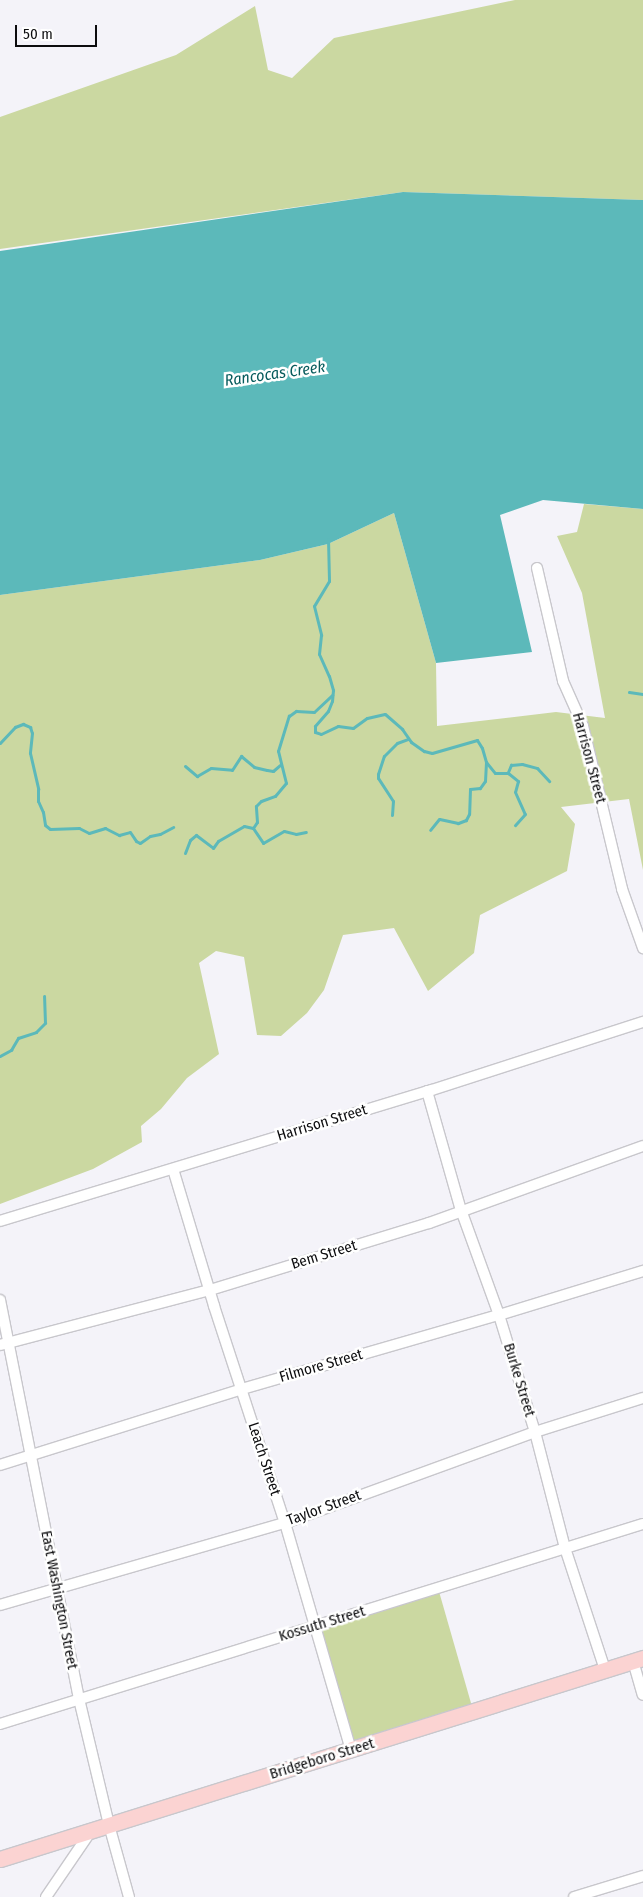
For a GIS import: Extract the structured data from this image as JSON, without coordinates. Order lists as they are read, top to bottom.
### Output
{
  "streets": {
    "main road": ["Bridgeboro Street"],
    "street": [
      "Harrison Street",
      "Bem Street",
      "Filmore Street",
      "Burke Street",
      "Leach Street",
      "Taylor Street",
      "East Washington Street",
      "Kossuth Street"
    ]
  },
  "crossings": [
    ["Harrison Street", "Burke Street"],
    ["Harrison Street", "Leach Street"],
    ["Bem Street", "Burke Street"],
    ["Bem Street", "Leach Street"],
    ["Bem Street", "East Washington Street"],
    ["Filmore Street", "Burke Street"],
    ["Filmore Street", "Leach Street"],
    ["Filmore Street", "East Washington Street"],
    ["Burke Street", "Taylor Street"],
    ["Burke Street", "Kossuth Street"],
    ["Burke Street", "Bridgeboro Street"],
    ["Leach Street", "Taylor Street"],
    ["Leach Street", "Kossuth Street"],
    ["Leach Street", "Bridgeboro Street"],
    ["Taylor Street", "East Washington Street"],
    ["East Washington Street", "Kossuth Street"],
    ["East Washington Street", "Bridgeboro Street"]
  ],
  "water": ["Rancocas Creek"],
  "scale_bar": "50 m"
}
